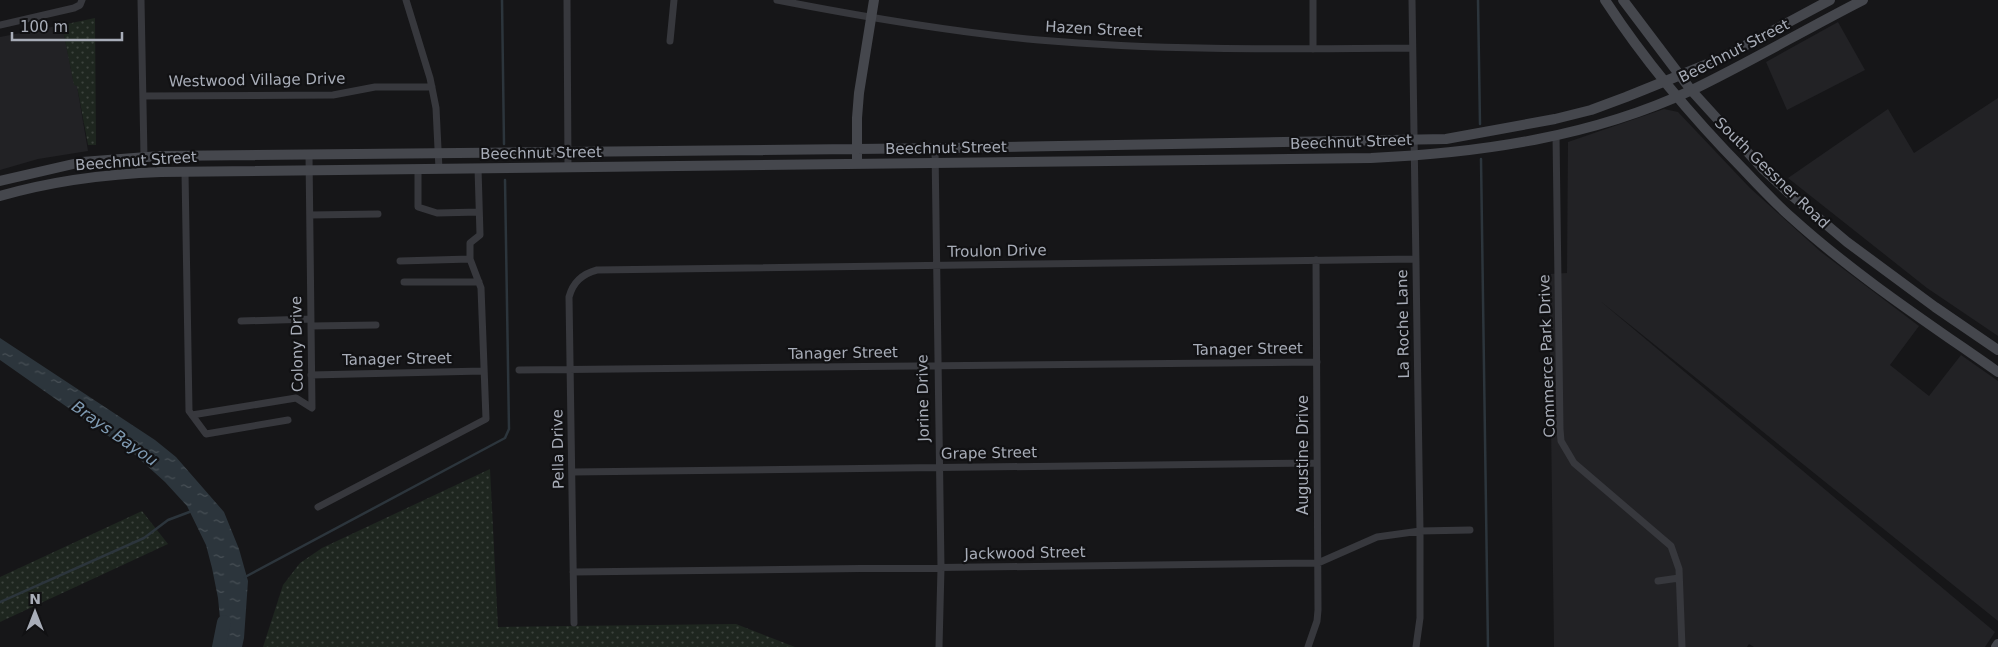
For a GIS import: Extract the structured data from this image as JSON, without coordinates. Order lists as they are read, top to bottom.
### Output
{
  "streets": {
    "main road": ["Beechnut Street", "South Gessner Road"],
    "street": [
      "Hazen Street",
      "Westwood Village Drive",
      "Troulon Drive",
      "La Roche Lane",
      "Colony Drive",
      "Tanager Street",
      "Commerce Park Drive",
      "Jorine Drive",
      "Pella Drive",
      "Grape Street",
      "Augustine Drive",
      "Jackwood Street"
    ]
  },
  "crossings": [
    ["Hazen Street", "La Roche Lane"],
    ["Beechnut Street", "South Gessner Road"],
    ["Beechnut Street", "La Roche Lane"],
    ["Beechnut Street", "Colony Drive"],
    ["Beechnut Street", "Commerce Park Drive"],
    ["Beechnut Street", "Jorine Drive"],
    ["Troulon Drive", "La Roche Lane"],
    ["Troulon Drive", "Jorine Drive"],
    ["Troulon Drive", "Pella Drive"],
    ["Troulon Drive", "Augustine Drive"],
    ["La Roche Lane", "Jackwood Street"],
    ["Colony Drive", "Tanager Street"],
    ["Tanager Street", "Jorine Drive"],
    ["Tanager Street", "Pella Drive"],
    ["Tanager Street", "Augustine Drive"],
    ["Jorine Drive", "Grape Street"],
    ["Jorine Drive", "Jackwood Street"],
    ["Pella Drive", "Grape Street"],
    ["Pella Drive", "Jackwood Street"],
    ["Grape Street", "Augustine Drive"],
    ["Augustine Drive", "Jackwood Street"]
  ],
  "water": ["Brays Bayou"],
  "scale_bar": "100 m",
  "north": "top"
}
